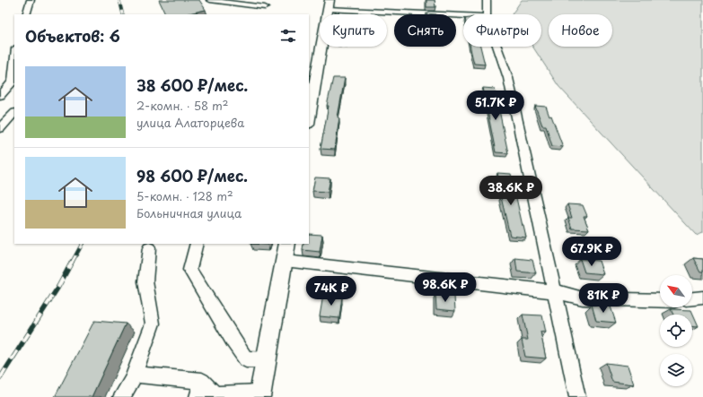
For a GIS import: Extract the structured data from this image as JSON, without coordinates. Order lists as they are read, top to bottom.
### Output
{
  "north": "top left",
  "page": {
    "chip": [
      "Купить",
      "Снять",
      "Фильтры",
      "Новое"
    ],
    "heading": "Объектов: 6",
    "list": [
      {
        "name": "38 600 ₽/мес.",
        "note": "2-комн. · 58 m² · улица Алаторцева"
      },
      {
        "name": "98 600 ₽/мес.",
        "note": "5-комн. · 128 m² · Больничная улица"
      }
    ],
    "price": [
      "51.7K ₽",
      "38.6K ₽",
      "67.9K ₽",
      "98.6K ₽",
      "74K ₽",
      "81K ₽"
    ]
  }
}
